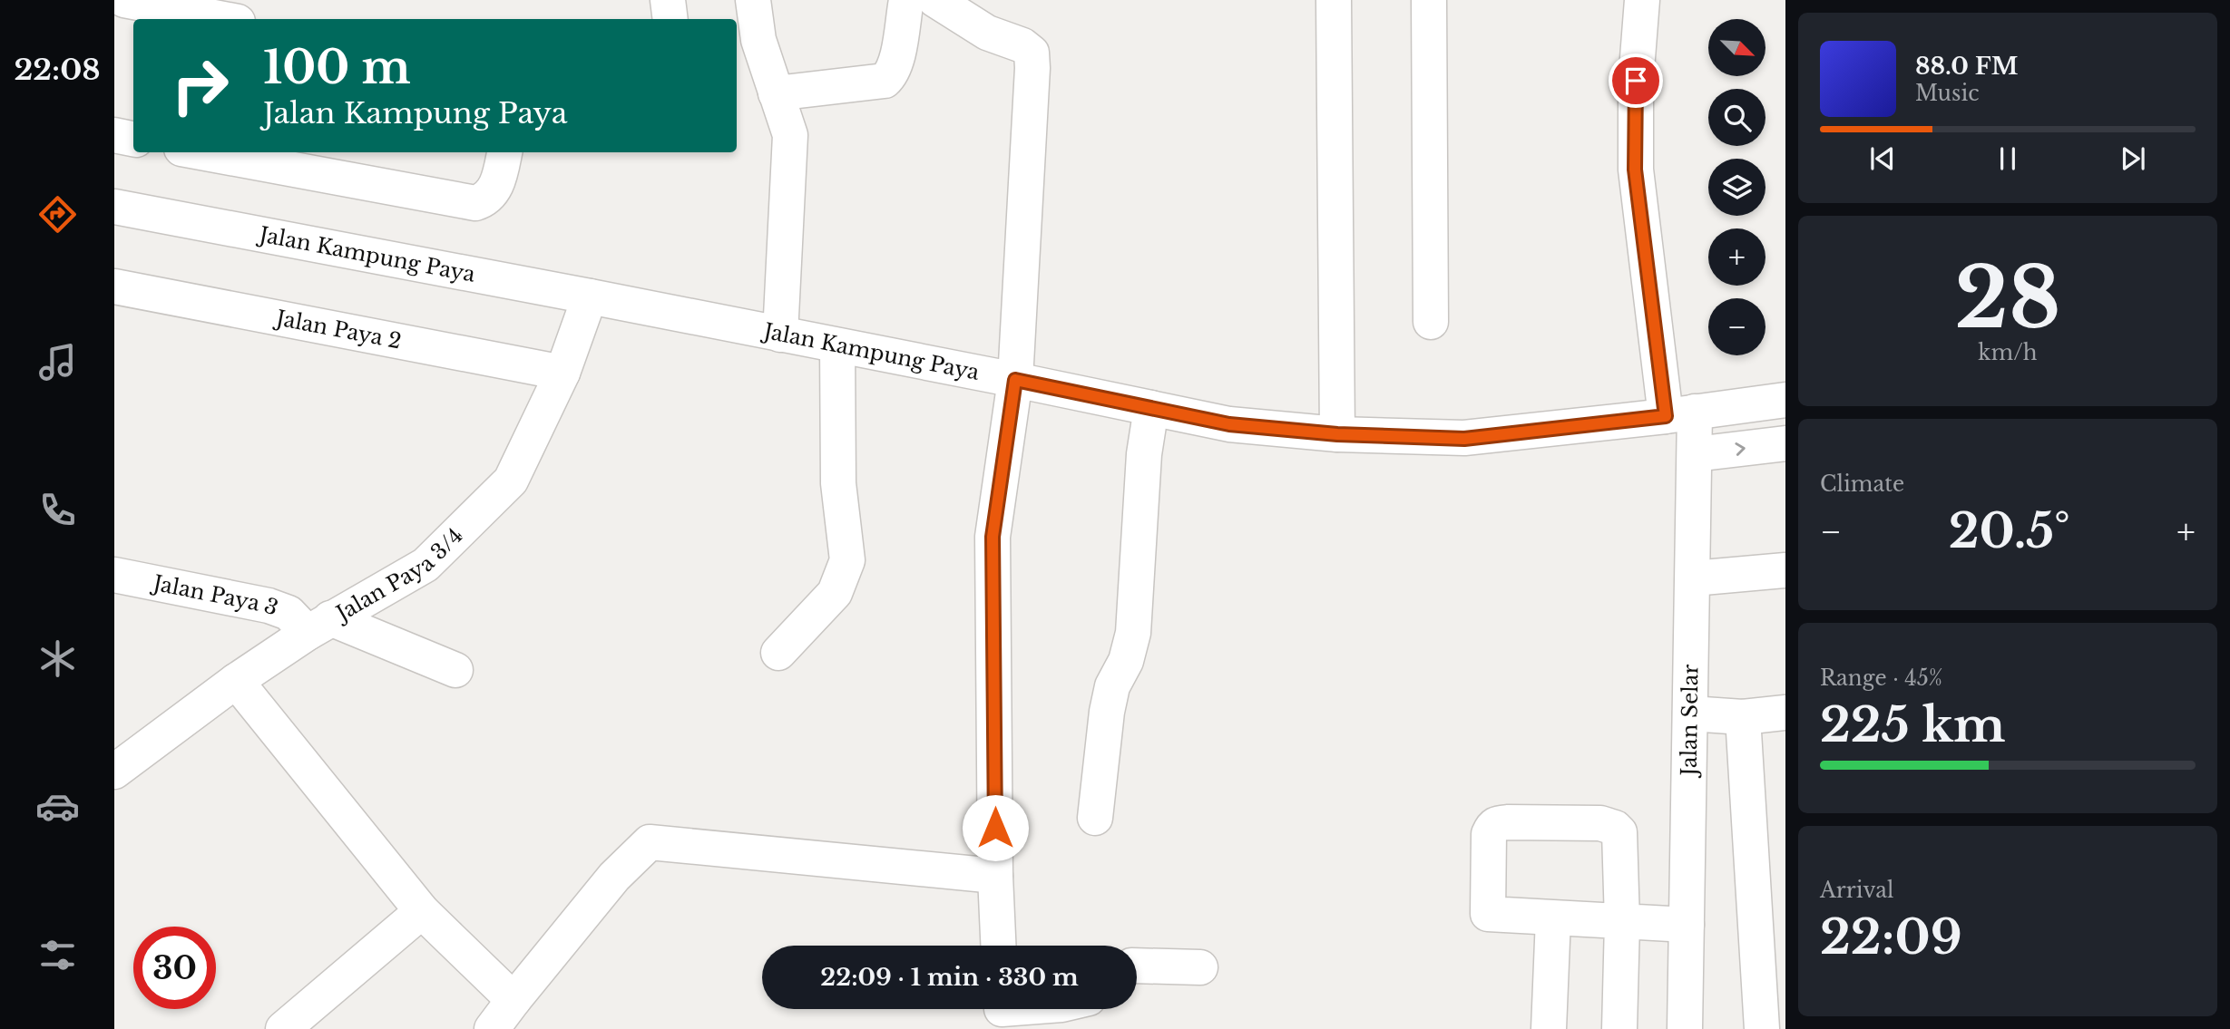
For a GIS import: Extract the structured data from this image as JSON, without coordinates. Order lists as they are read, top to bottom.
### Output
{
  "streets": {
    "street": [
      "Jalan Kampung Paya",
      "Jalan Paya 2",
      "Jalan Paya 3/4",
      "Jalan Paya 3",
      "Jalan Selar"
    ]
  },
  "crossings": [
    ["Jalan Kampung Paya", "Jalan Paya 3/4"],
    ["Jalan Kampung Paya", "Jalan Selar"],
    ["Jalan Paya 2", "Jalan Paya 3/4"],
    ["Jalan Paya 3/4", "Jalan Paya 3"]
  ],
  "north": "bottom right",
  "page": {
    "tabs": "22:08",
    "map_buttons": ["+", "−"],
    "turn": ["100 m", "Jalan Kampung Paya"],
    "song": ["88.0 FM", "Music"],
    "tile": [
      ["28", "km/h"],
      "Climate",
      ["Range · 45%", "225 km"],
      ["Arrival", "22:09"]
    ],
    "heat": ["−", "20.5°", "+"],
    "limit": "30",
    "trip": "22:09 · 1 min · 330 m"
  }
}
